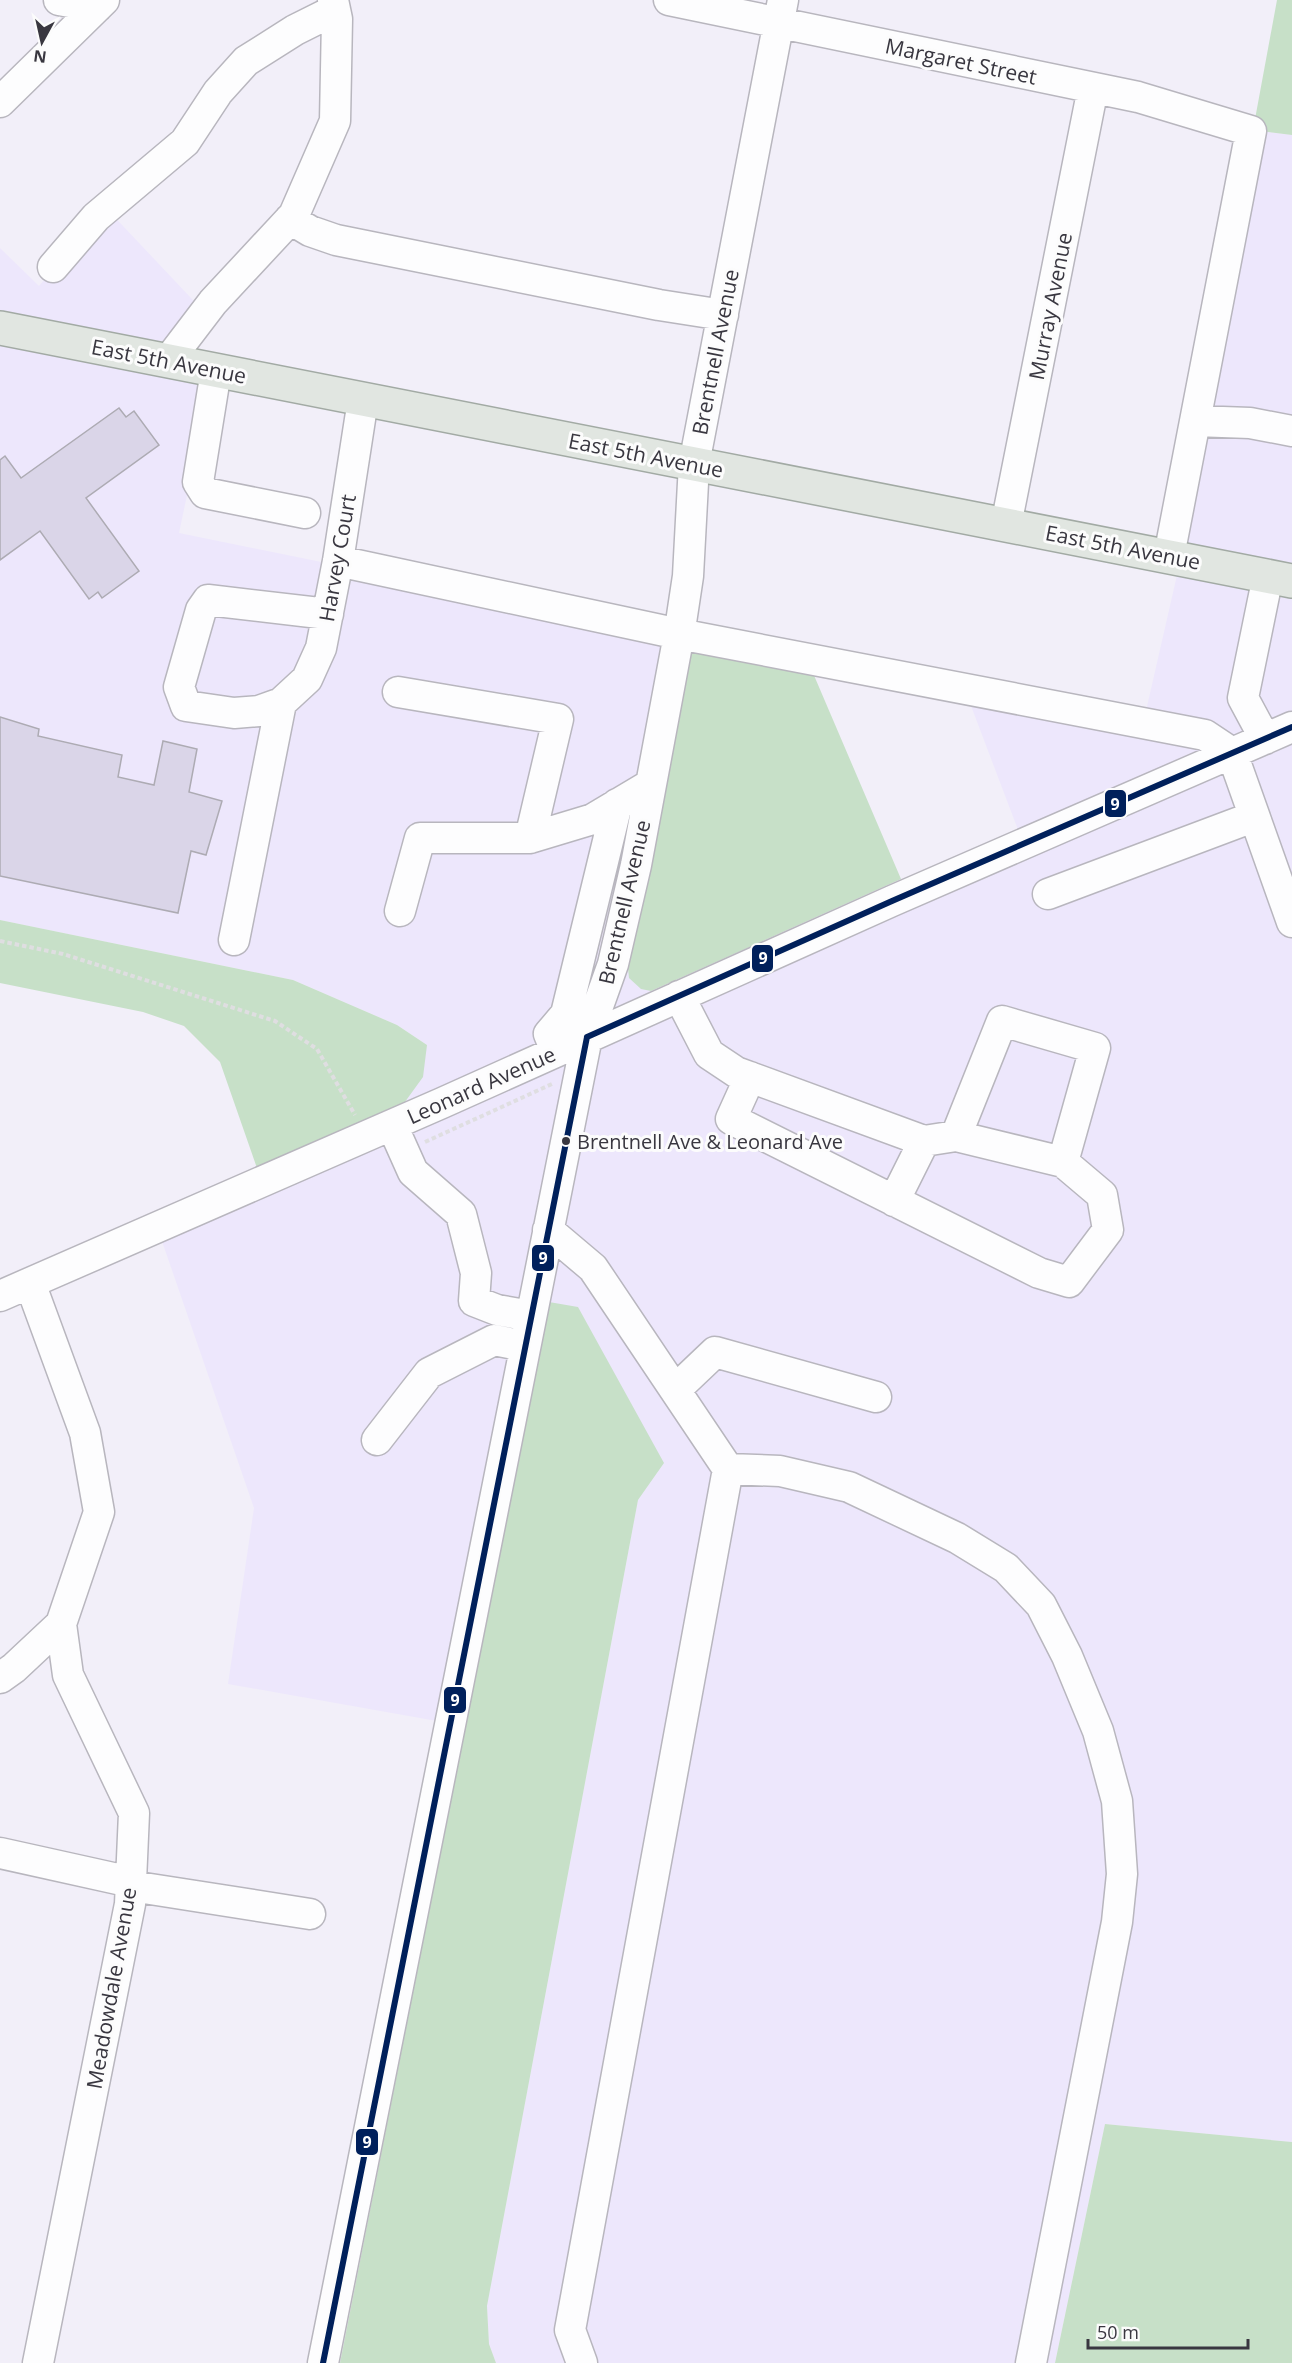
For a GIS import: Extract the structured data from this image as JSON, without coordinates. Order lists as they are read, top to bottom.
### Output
{
  "streets": {
    "main road": ["East 5th Avenue"],
    "street": [
      "Margaret Street",
      "Murray Avenue",
      "Brentnell Avenue",
      "Harvey Court",
      "Leonard Avenue",
      "Meadowdale Avenue"
    ]
  },
  "crossings": [
    ["Margaret Street", "Murray Avenue"],
    ["Margaret Street", "Brentnell Avenue"],
    ["Murray Avenue", "East 5th Avenue"],
    ["Brentnell Avenue", "East 5th Avenue"],
    ["Brentnell Avenue", "Leonard Avenue"],
    ["East 5th Avenue", "Harvey Court"]
  ],
  "places": ["Brentnell Ave & Leonard Ave"],
  "lines": ["transit line 9"],
  "scale_bar": "50 m",
  "north": "bottom"
}
